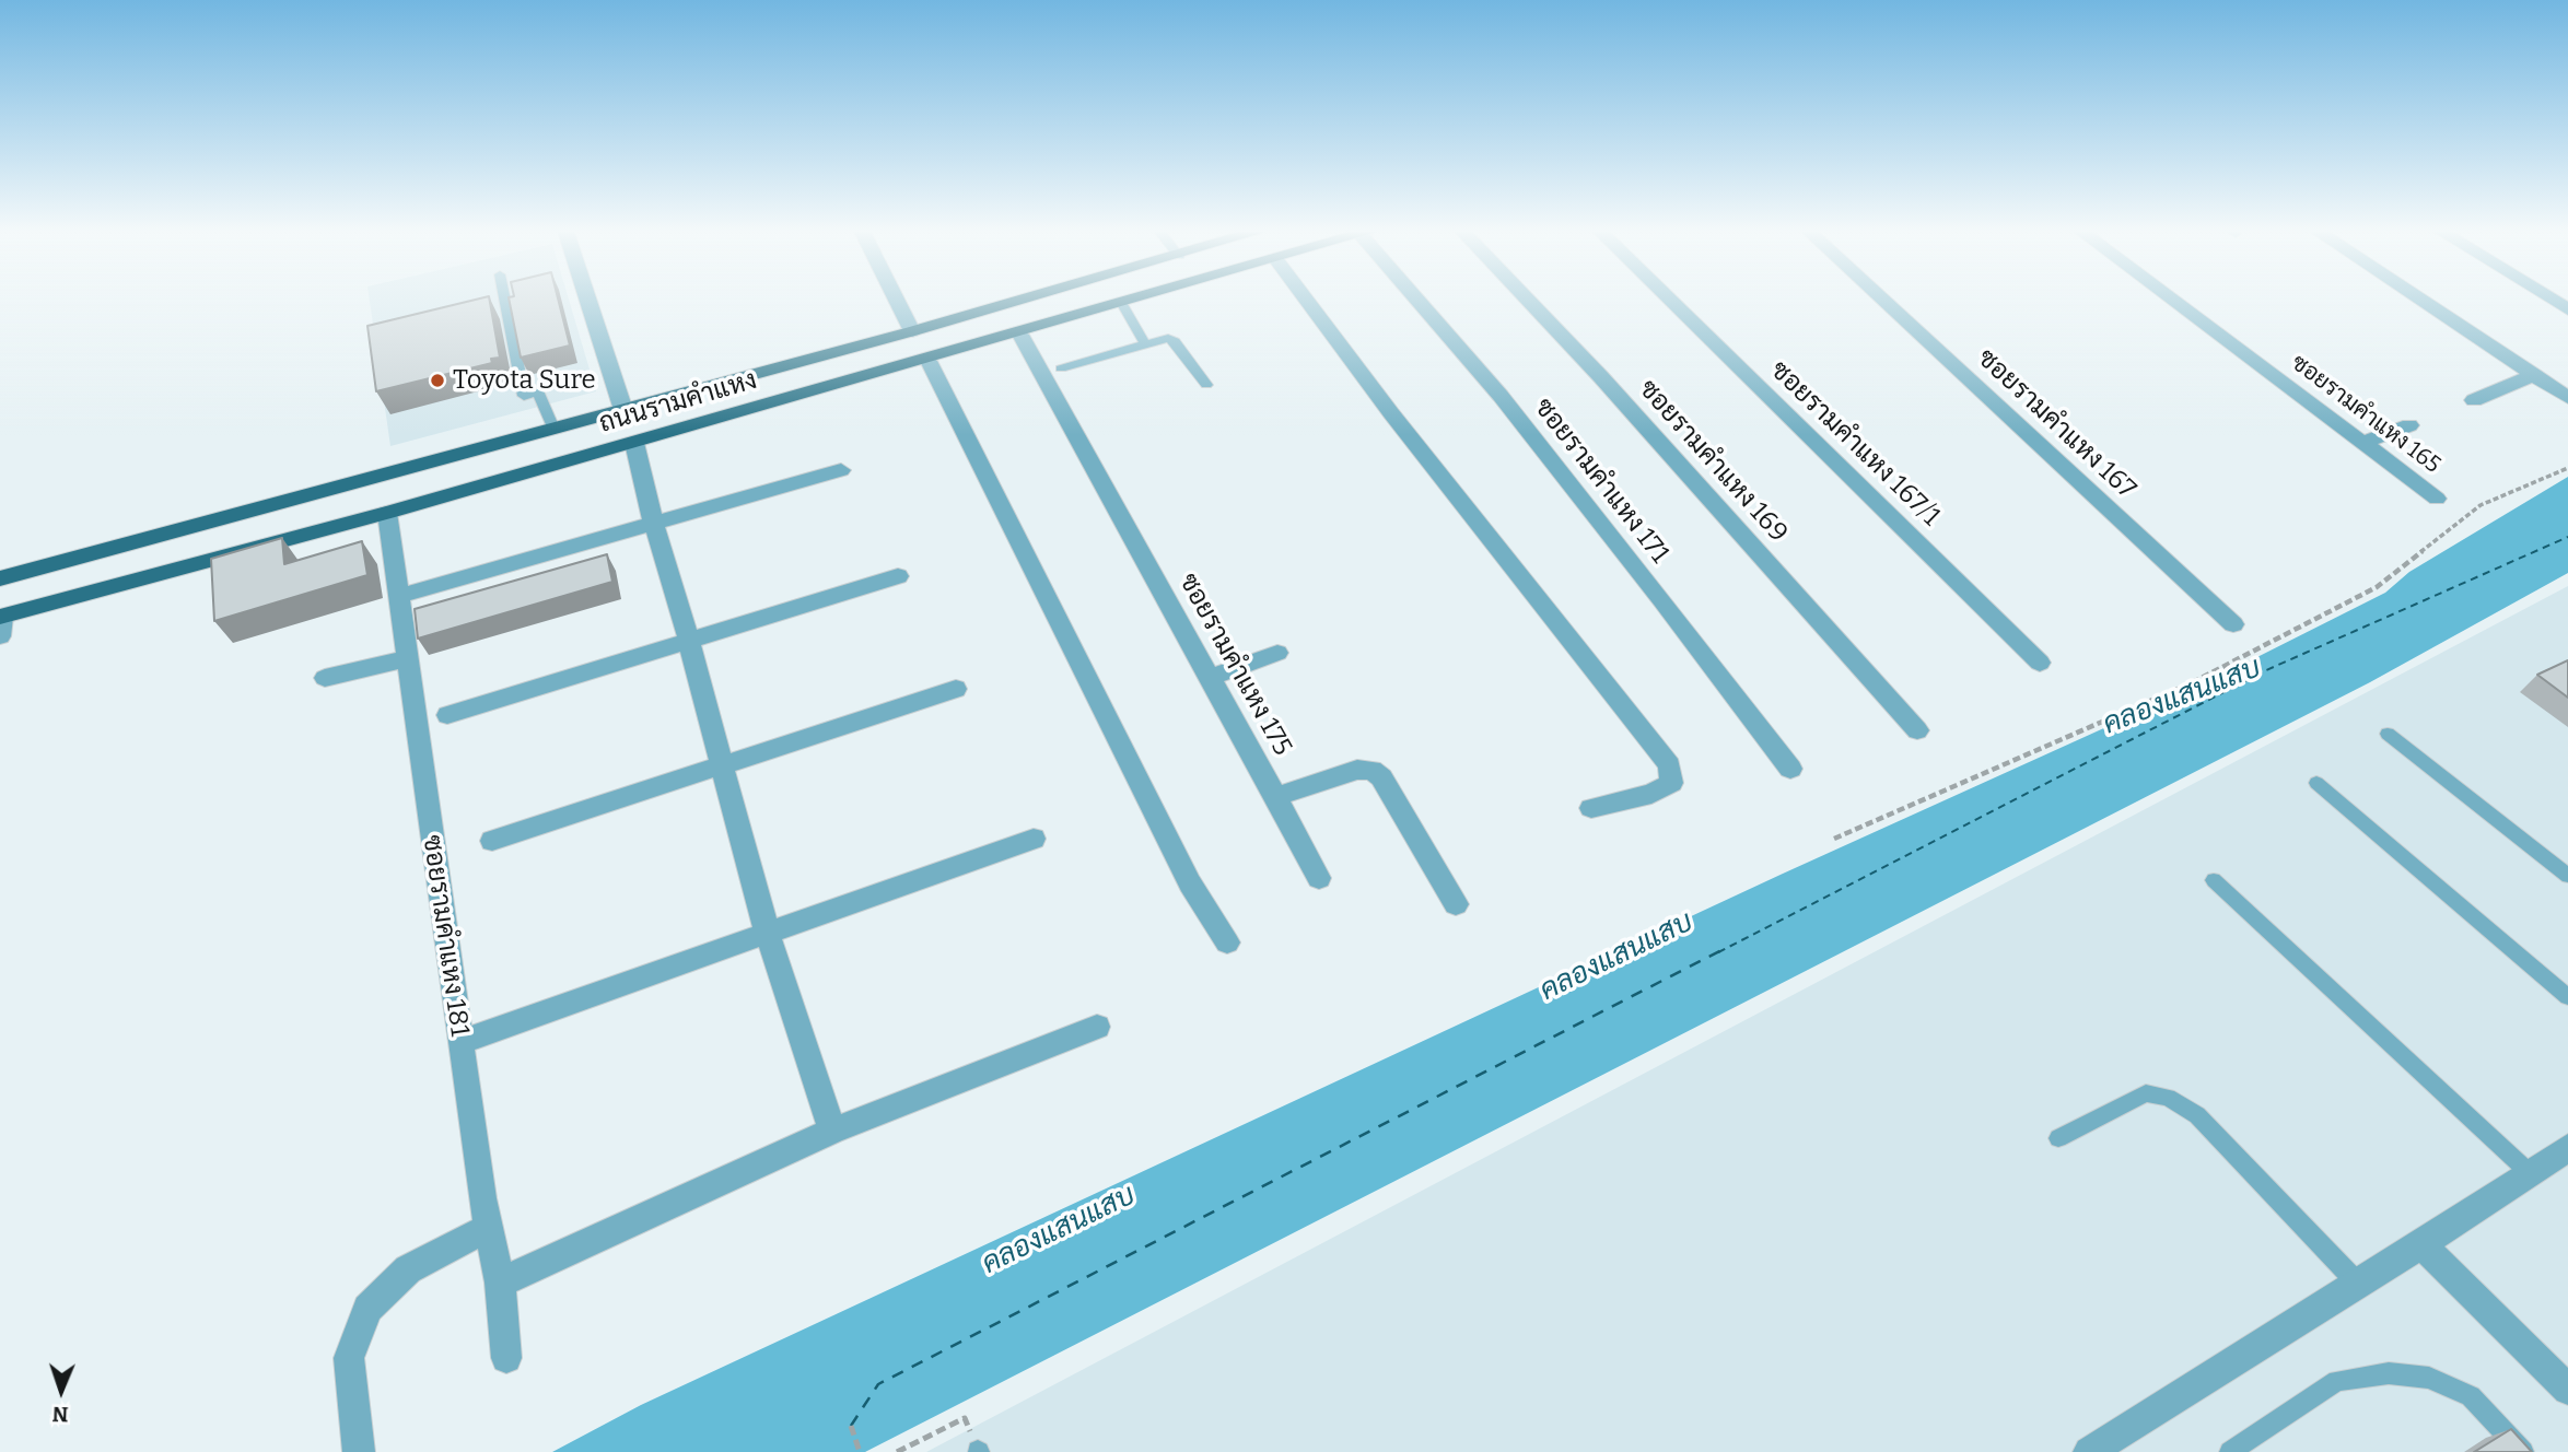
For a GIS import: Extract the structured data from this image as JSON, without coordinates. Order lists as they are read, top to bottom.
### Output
{
  "streets": {
    "main road": ["ถนนรามคำแหง"],
    "street": [
      "ซอยรามคำแหง 165",
      "ซอยรามคำแหง 167",
      "ซอยรามคำแหง 167/1",
      "ซอยรามคำแหง 169",
      "ซอยรามคำแหง 171",
      "ซอยรามคำแหง 175",
      "ซอยรามคำแหง 181"
    ]
  },
  "crossings": [
    ["ถนนรามคำแหง", "ซอยรามคำแหง 175"],
    ["ถนนรามคำแหง", "ซอยรามคำแหง 181"]
  ],
  "water": ["คลองแสนแสบ"],
  "places": ["Toyota Sure"],
  "north": "bottom"
}
